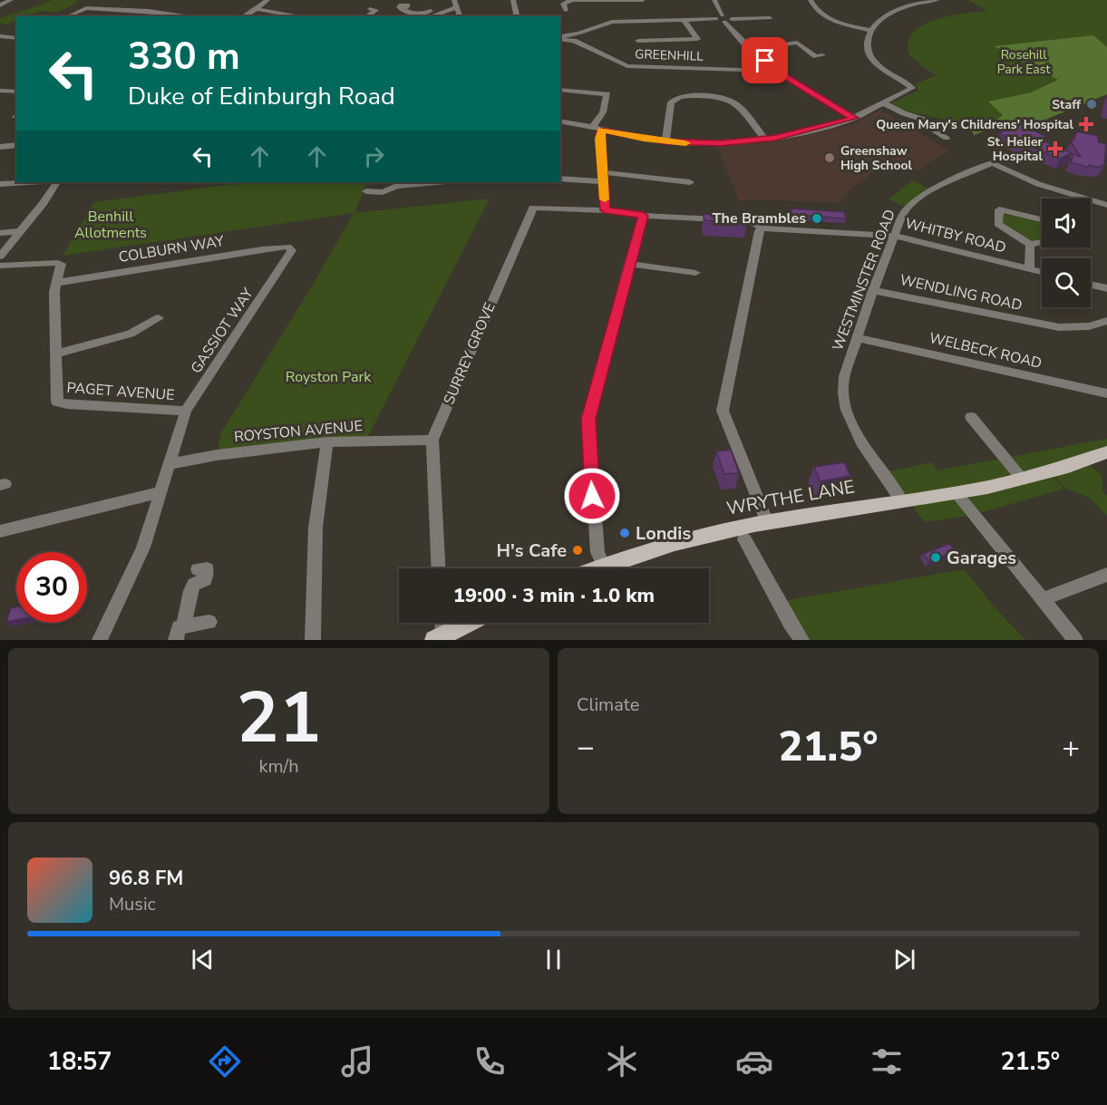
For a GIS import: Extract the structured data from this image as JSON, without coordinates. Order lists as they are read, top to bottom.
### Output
{
  "streets": {
    "main road": ["WRYTHE LANE"],
    "street": [
      "GREENHILL",
      "WHITBY ROAD",
      "COLBURN WAY",
      "WESTMINSTER ROAD",
      "WENDLING ROAD",
      "GASSIOT WAY",
      "WELBECK ROAD",
      "SURREY GROVE",
      "PAGET AVENUE",
      "ROYSTON AVENUE"
    ]
  },
  "crossings": [
    ["WHITBY ROAD", "WESTMINSTER ROAD"],
    ["WHITBY ROAD", "SURREY GROVE"],
    ["COLBURN WAY", "GASSIOT WAY"],
    ["COLBURN WAY", "PAGET AVENUE"],
    ["WESTMINSTER ROAD", "WENDLING ROAD"],
    ["WESTMINSTER ROAD", "WELBECK ROAD"],
    ["WESTMINSTER ROAD", "WRYTHE LANE"],
    ["GASSIOT WAY", "PAGET AVENUE"],
    ["GASSIOT WAY", "ROYSTON AVENUE"],
    ["SURREY GROVE", "ROYSTON AVENUE"]
  ],
  "parks": ["Rosehill Park East", "Benhill Allotments", "Royston Park"],
  "places": {
    "other": [
      "Staff",
      "Greenshaw High School",
      "The Brambles",
      "Londis",
      "H's Cafe",
      "Garages"
    ],
    "health": ["Queen Mary's Childrens' Hospital", "St. Helier Hospital"]
  },
  "page": {
    "turn": ["330 m", "Duke of Edinburgh Road"],
    "limit": "30",
    "trip": "19:00 · 3 min · 1.0 km",
    "tile": [
      ["21", "km/h"],
      "Climate"
    ],
    "heat": ["−", "21.5°", "+"],
    "song": ["96.8 FM", "Music"],
    "tabs": ["18:57", "21.5°"]
  }
}
